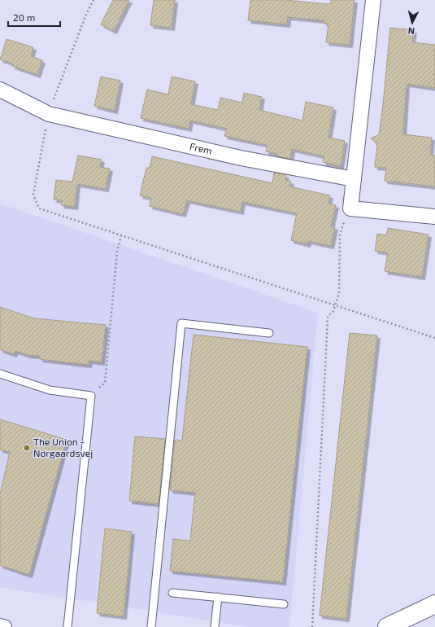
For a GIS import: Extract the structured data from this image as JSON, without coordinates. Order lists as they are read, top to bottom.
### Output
{
  "streets": {
    "street": ["Frem"]
  },
  "places": ["The Union - Nørgaardsvej"],
  "scale_bar": "20 m",
  "north": "bottom"
}
